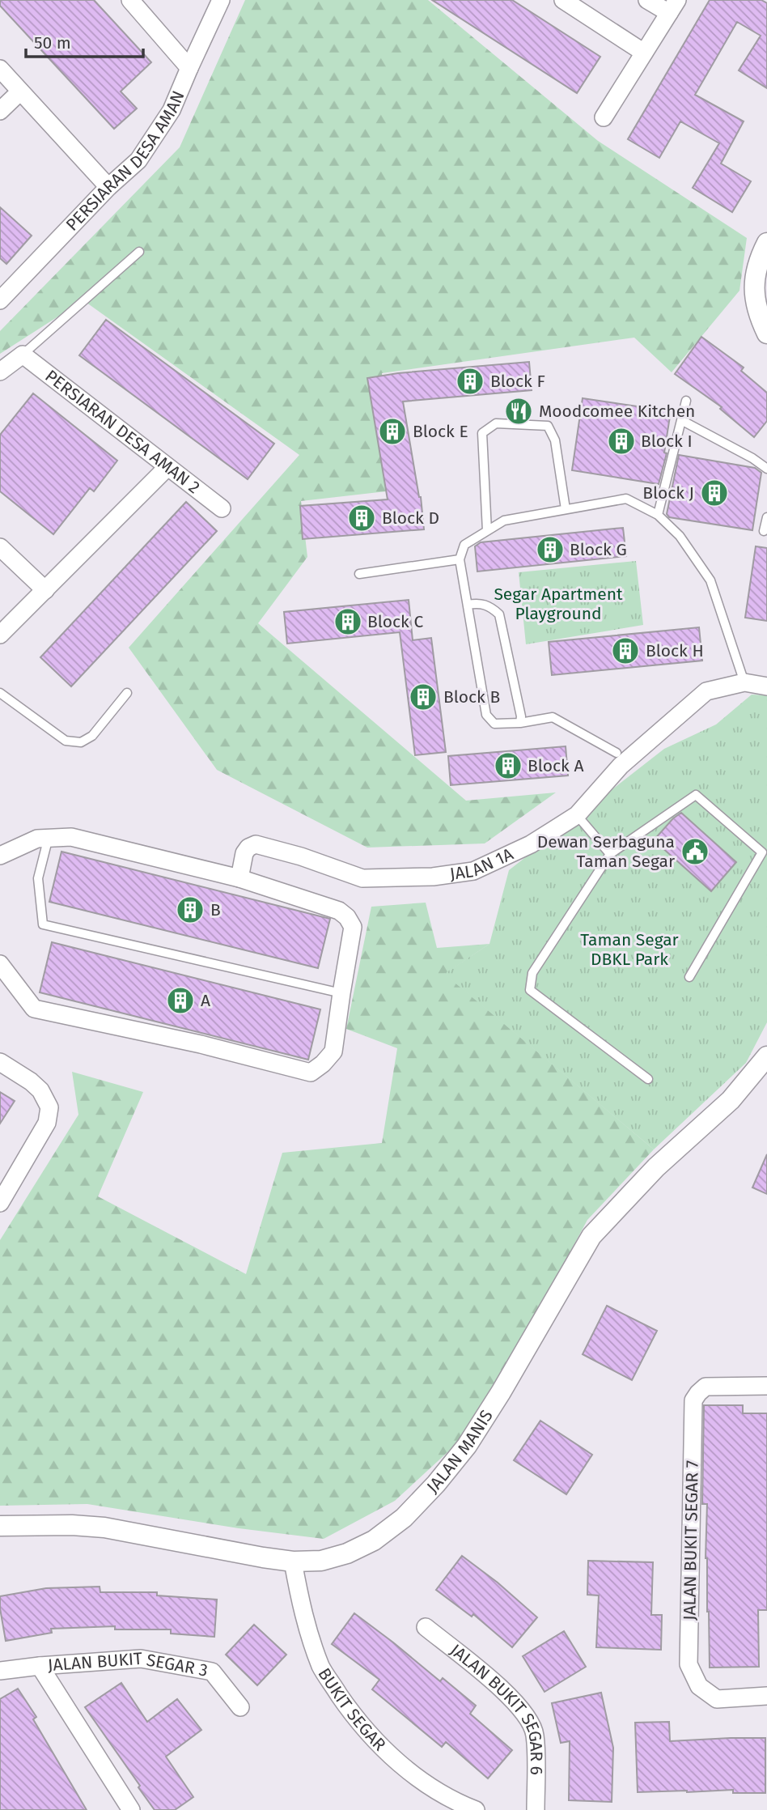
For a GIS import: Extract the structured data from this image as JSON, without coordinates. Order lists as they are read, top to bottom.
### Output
{
  "streets": {
    "street": [
      "PERSIARAN DESA AMAN",
      "PERSIARAN DESA AMAN 2",
      "JALAN 1A",
      "JALAN MANIS",
      "JALAN BUKIT SEGAR 7",
      "JALAN BUKIT SEGAR 3",
      "BUKIT SEGAR",
      "JALAN BUKIT SEGAR 6"
    ]
  },
  "crossings": [
    ["JALAN MANIS", "BUKIT SEGAR"]
  ],
  "parks": ["Segar Apartment Playground", "Taman Segar DBKL Park"],
  "places": {
    "building": [
      "Block F",
      "Block E",
      "Block I",
      "Block J",
      "Block D",
      "Block G",
      "Block C",
      "Block H",
      "Block B",
      "Block A",
      "B",
      "A"
    ],
    "restaurant": ["Moodcomee Kitchen"],
    "public building": ["Dewan Serbaguna Taman Segar"]
  },
  "scale_bar": "50 m"
}
